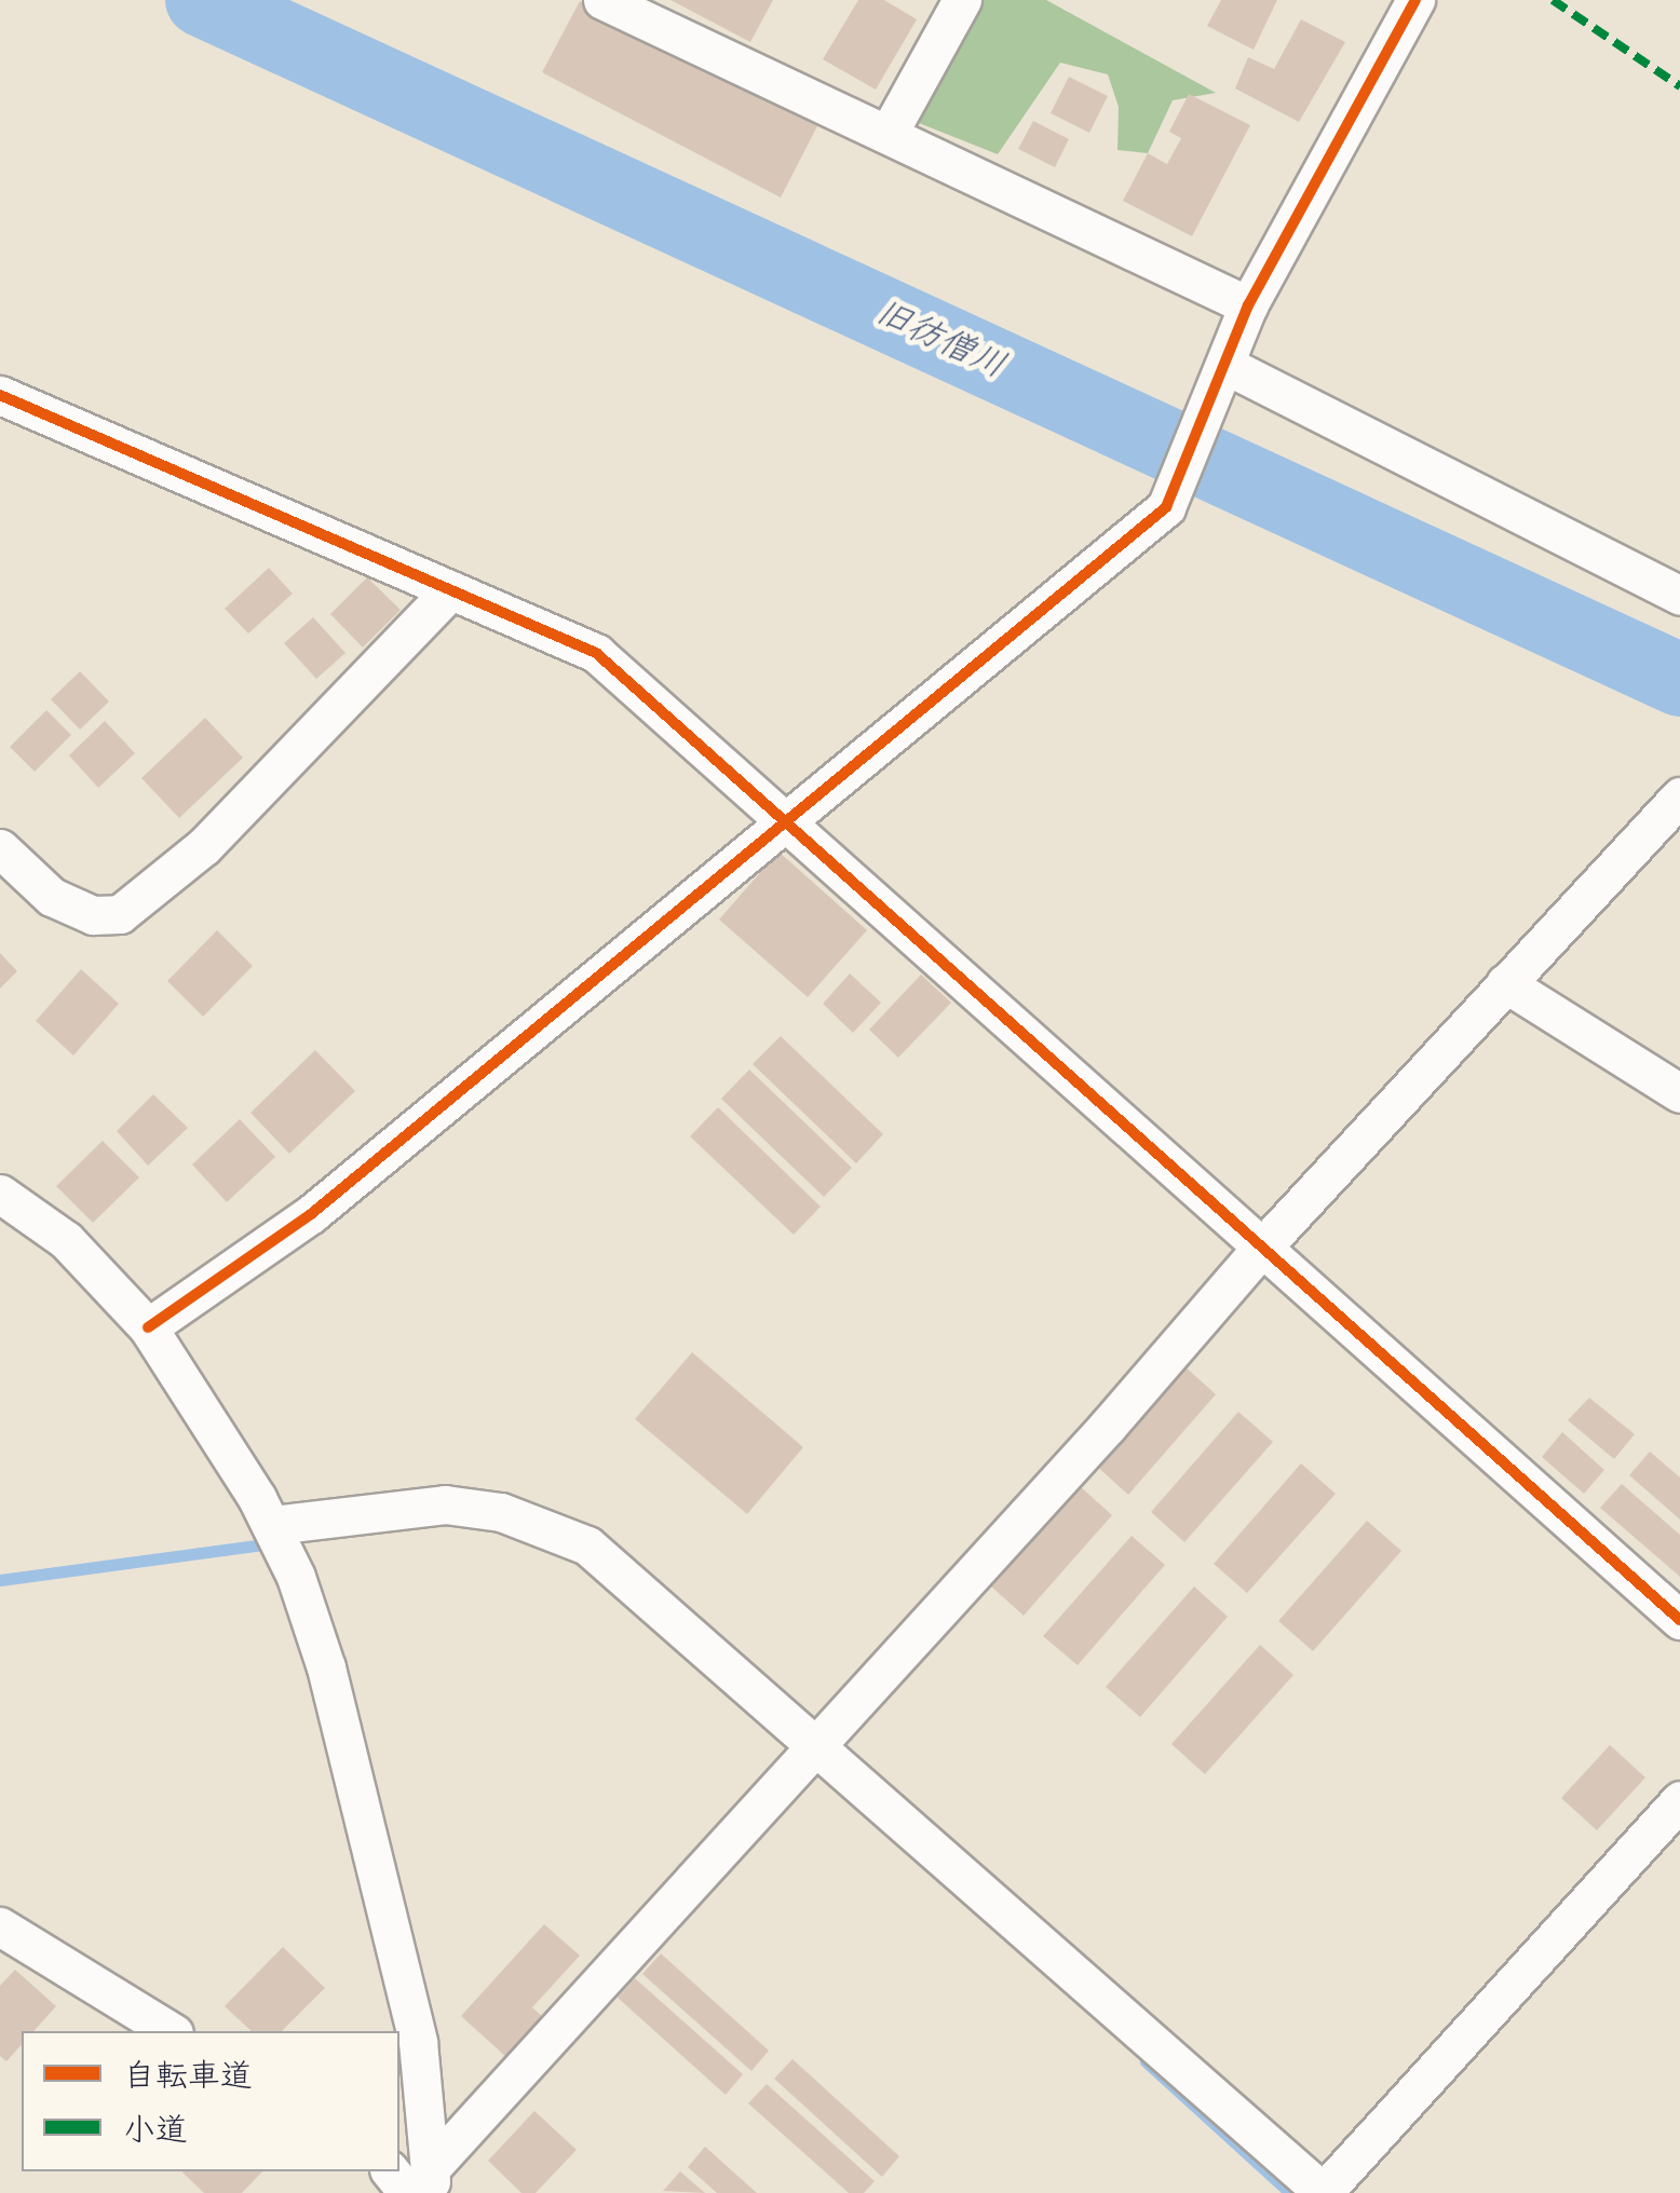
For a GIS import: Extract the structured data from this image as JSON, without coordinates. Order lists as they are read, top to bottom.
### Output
{
  "water": ["旧彷僧川"],
  "legend": ["自転車道", "小道"]
}
